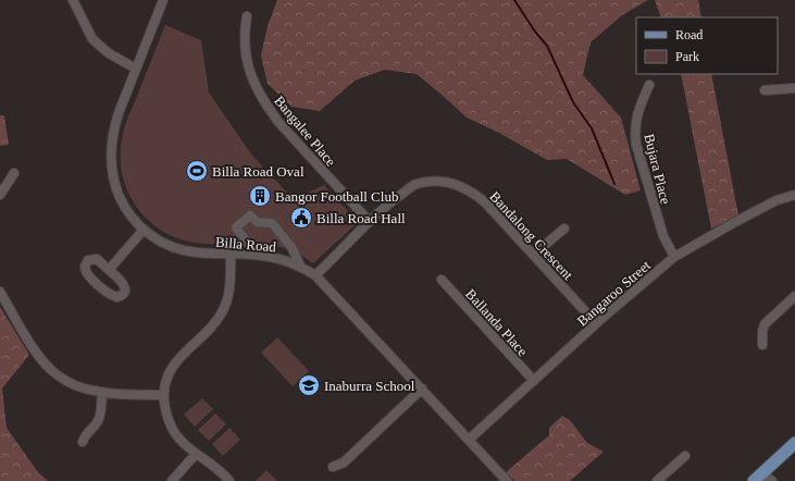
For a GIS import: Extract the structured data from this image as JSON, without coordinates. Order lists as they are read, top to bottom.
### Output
{
  "streets": {
    "street": [
      "Bangalee Place",
      "Bujara Place",
      "Bandalong Crescent",
      "Billa Road",
      "Bangaroo Street",
      "Ballanda Place"
    ]
  },
  "crossings": [
    ["Bangalee Place", "Bandalong Crescent"],
    ["Bujara Place", "Bangaroo Street"],
    ["Bandalong Crescent", "Billa Road"],
    ["Bandalong Crescent", "Bangaroo Street"],
    ["Billa Road", "Bangaroo Street"],
    ["Bangaroo Street", "Ballanda Place"]
  ],
  "places": {
    "sports": ["Billa Road Oval"],
    "building": ["Bangor Football Club"],
    "public building": ["Billa Road Hall"],
    "school or university": ["Inaburra School"]
  },
  "legend": ["Road", "Park"]
}
